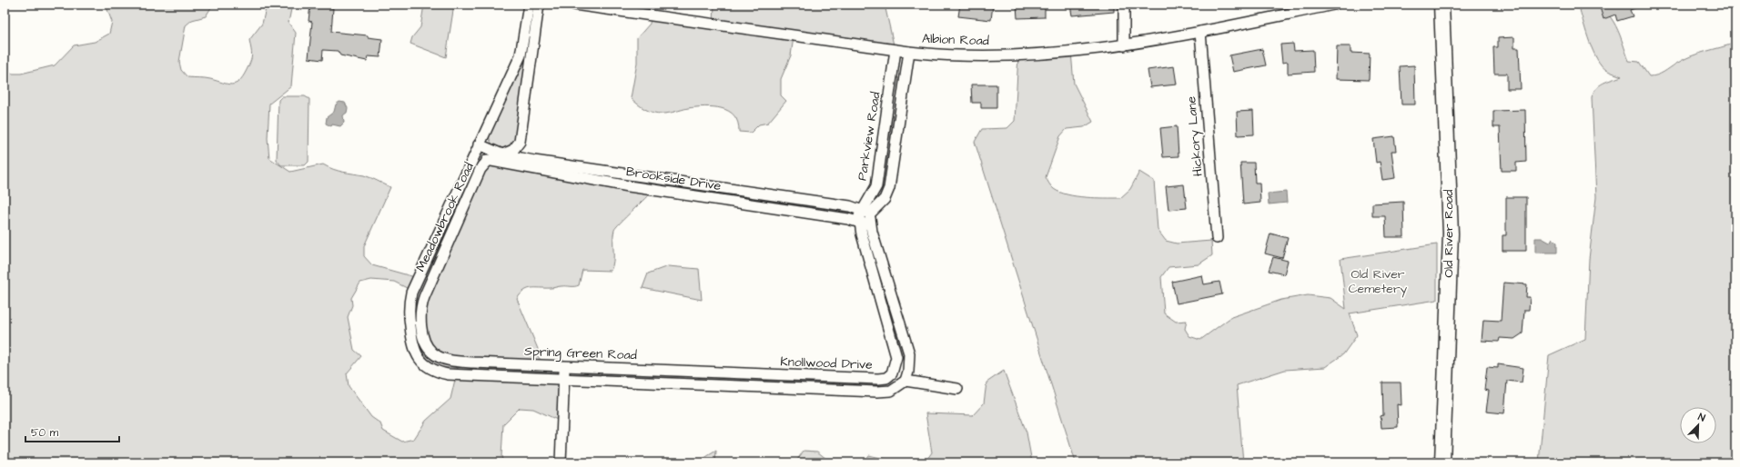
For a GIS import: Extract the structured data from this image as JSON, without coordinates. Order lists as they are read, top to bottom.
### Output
{
  "streets": {
    "main road": ["Old River Road"],
    "street": [
      "Albion Road",
      "Parkview Road",
      "Hickory Lane",
      "Brookside Drive",
      "Meadowbrook Road",
      "Spring Green Road",
      "Knollwood Drive"
    ]
  },
  "crossings": [
    ["Albion Road", "Parkview Road"],
    ["Albion Road", "Hickory Lane"],
    ["Parkview Road", "Brookside Drive"],
    ["Parkview Road", "Knollwood Drive"],
    ["Brookside Drive", "Meadowbrook Road"],
    ["Brookside Drive", "Knollwood Drive"],
    ["Meadowbrook Road", "Spring Green Road"],
    ["Spring Green Road", "Knollwood Drive"]
  ],
  "parks": ["Old River Cemetery"],
  "scale_bar": "50 m",
  "north": "top right"
}
